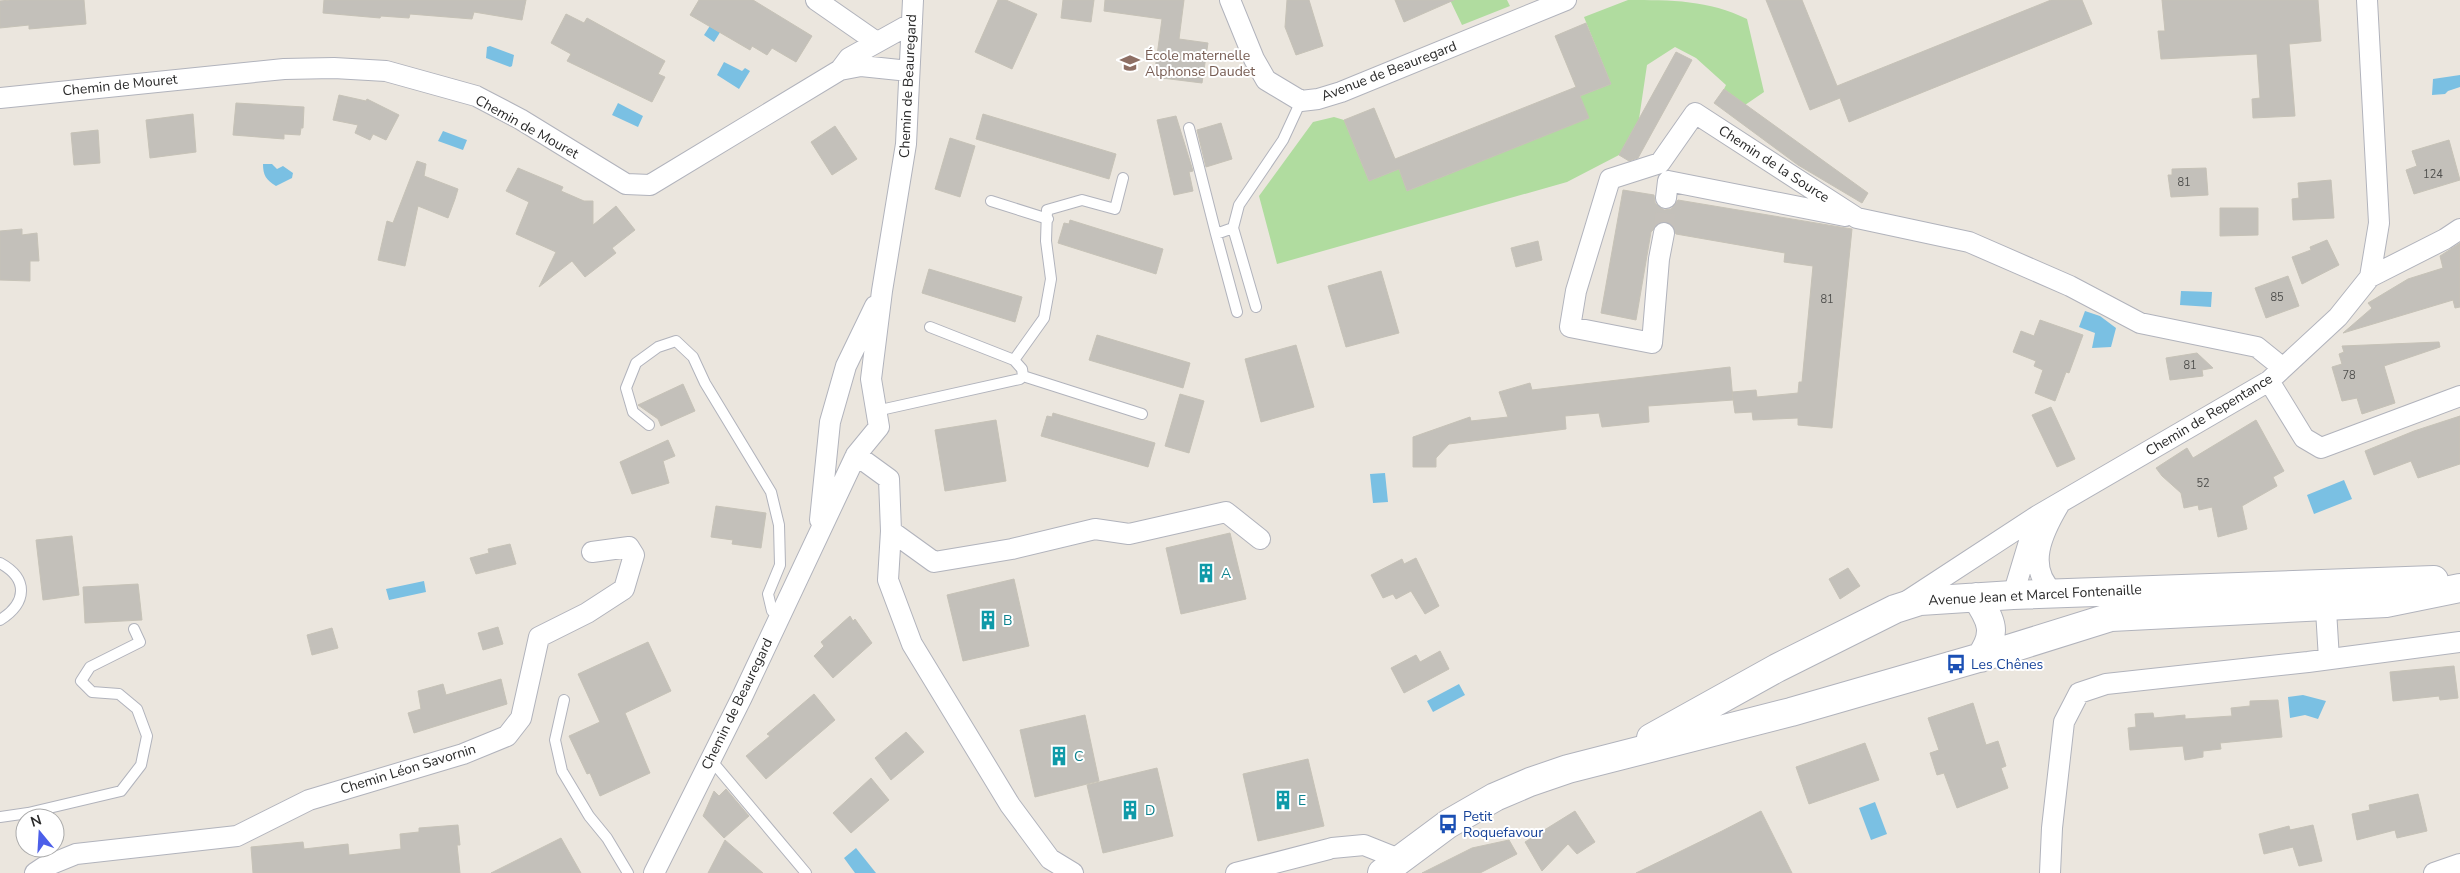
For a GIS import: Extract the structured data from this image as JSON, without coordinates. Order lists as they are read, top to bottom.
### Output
{
  "streets": {
    "main road": ["Avenue Jean et Marcel Fontenaille"],
    "street": [
      "Avenue de Beauregard",
      "Chemin de Mouret",
      "Chemin de Beauregard",
      "Chemin de la Source",
      "Chemin de Repentance",
      "Chemin Léon Savornin"
    ]
  },
  "crossings": [
    ["Chemin de la Source", "Chemin de Repentance"],
    ["Chemin de Repentance", "Avenue Jean et Marcel Fontenaille"]
  ],
  "places": {
    "school or university": ["École maternelle Alphonse Daudet"],
    "building": [
      "A",
      "B",
      "C",
      "E",
      "D"
    ],
    "bus stop": ["Les Chênes", "Petit Roquefavour"]
  },
  "house_numbers": [
    "124",
    "81",
    "85",
    "81",
    "81",
    "78",
    "52"
  ],
  "north": "top"
}
